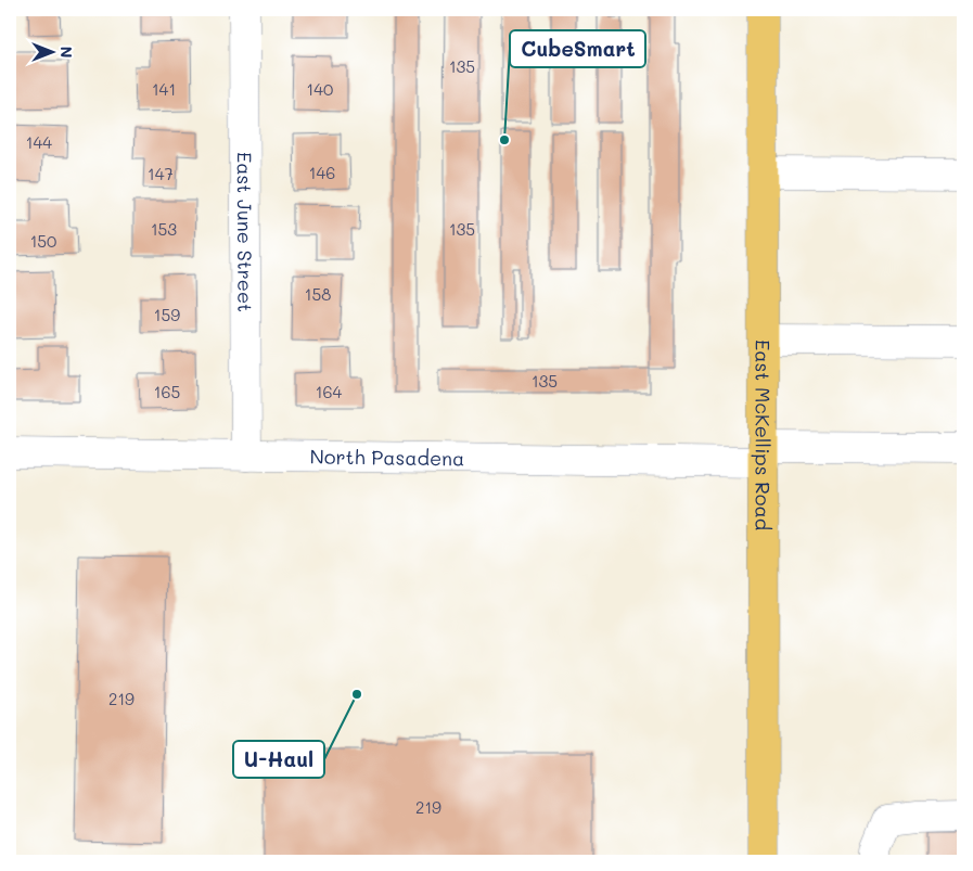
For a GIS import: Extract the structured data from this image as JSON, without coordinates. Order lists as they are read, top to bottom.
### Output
{
  "streets": {
    "main road": ["East McKellips Road"],
    "street": ["East June Street", "North Pasadena"]
  },
  "crossings": [
    ["East June Street", "North Pasadena"],
    ["East McKellips Road", "North Pasadena"]
  ],
  "places": ["CubeSmart", "U-Haul"],
  "house_numbers": [
    "135",
    "141",
    "140",
    "144",
    "146",
    "147",
    "153",
    "135",
    "150",
    "158",
    "159",
    "135",
    "165",
    "164",
    "219",
    "219"
  ],
  "north": "right"
}
